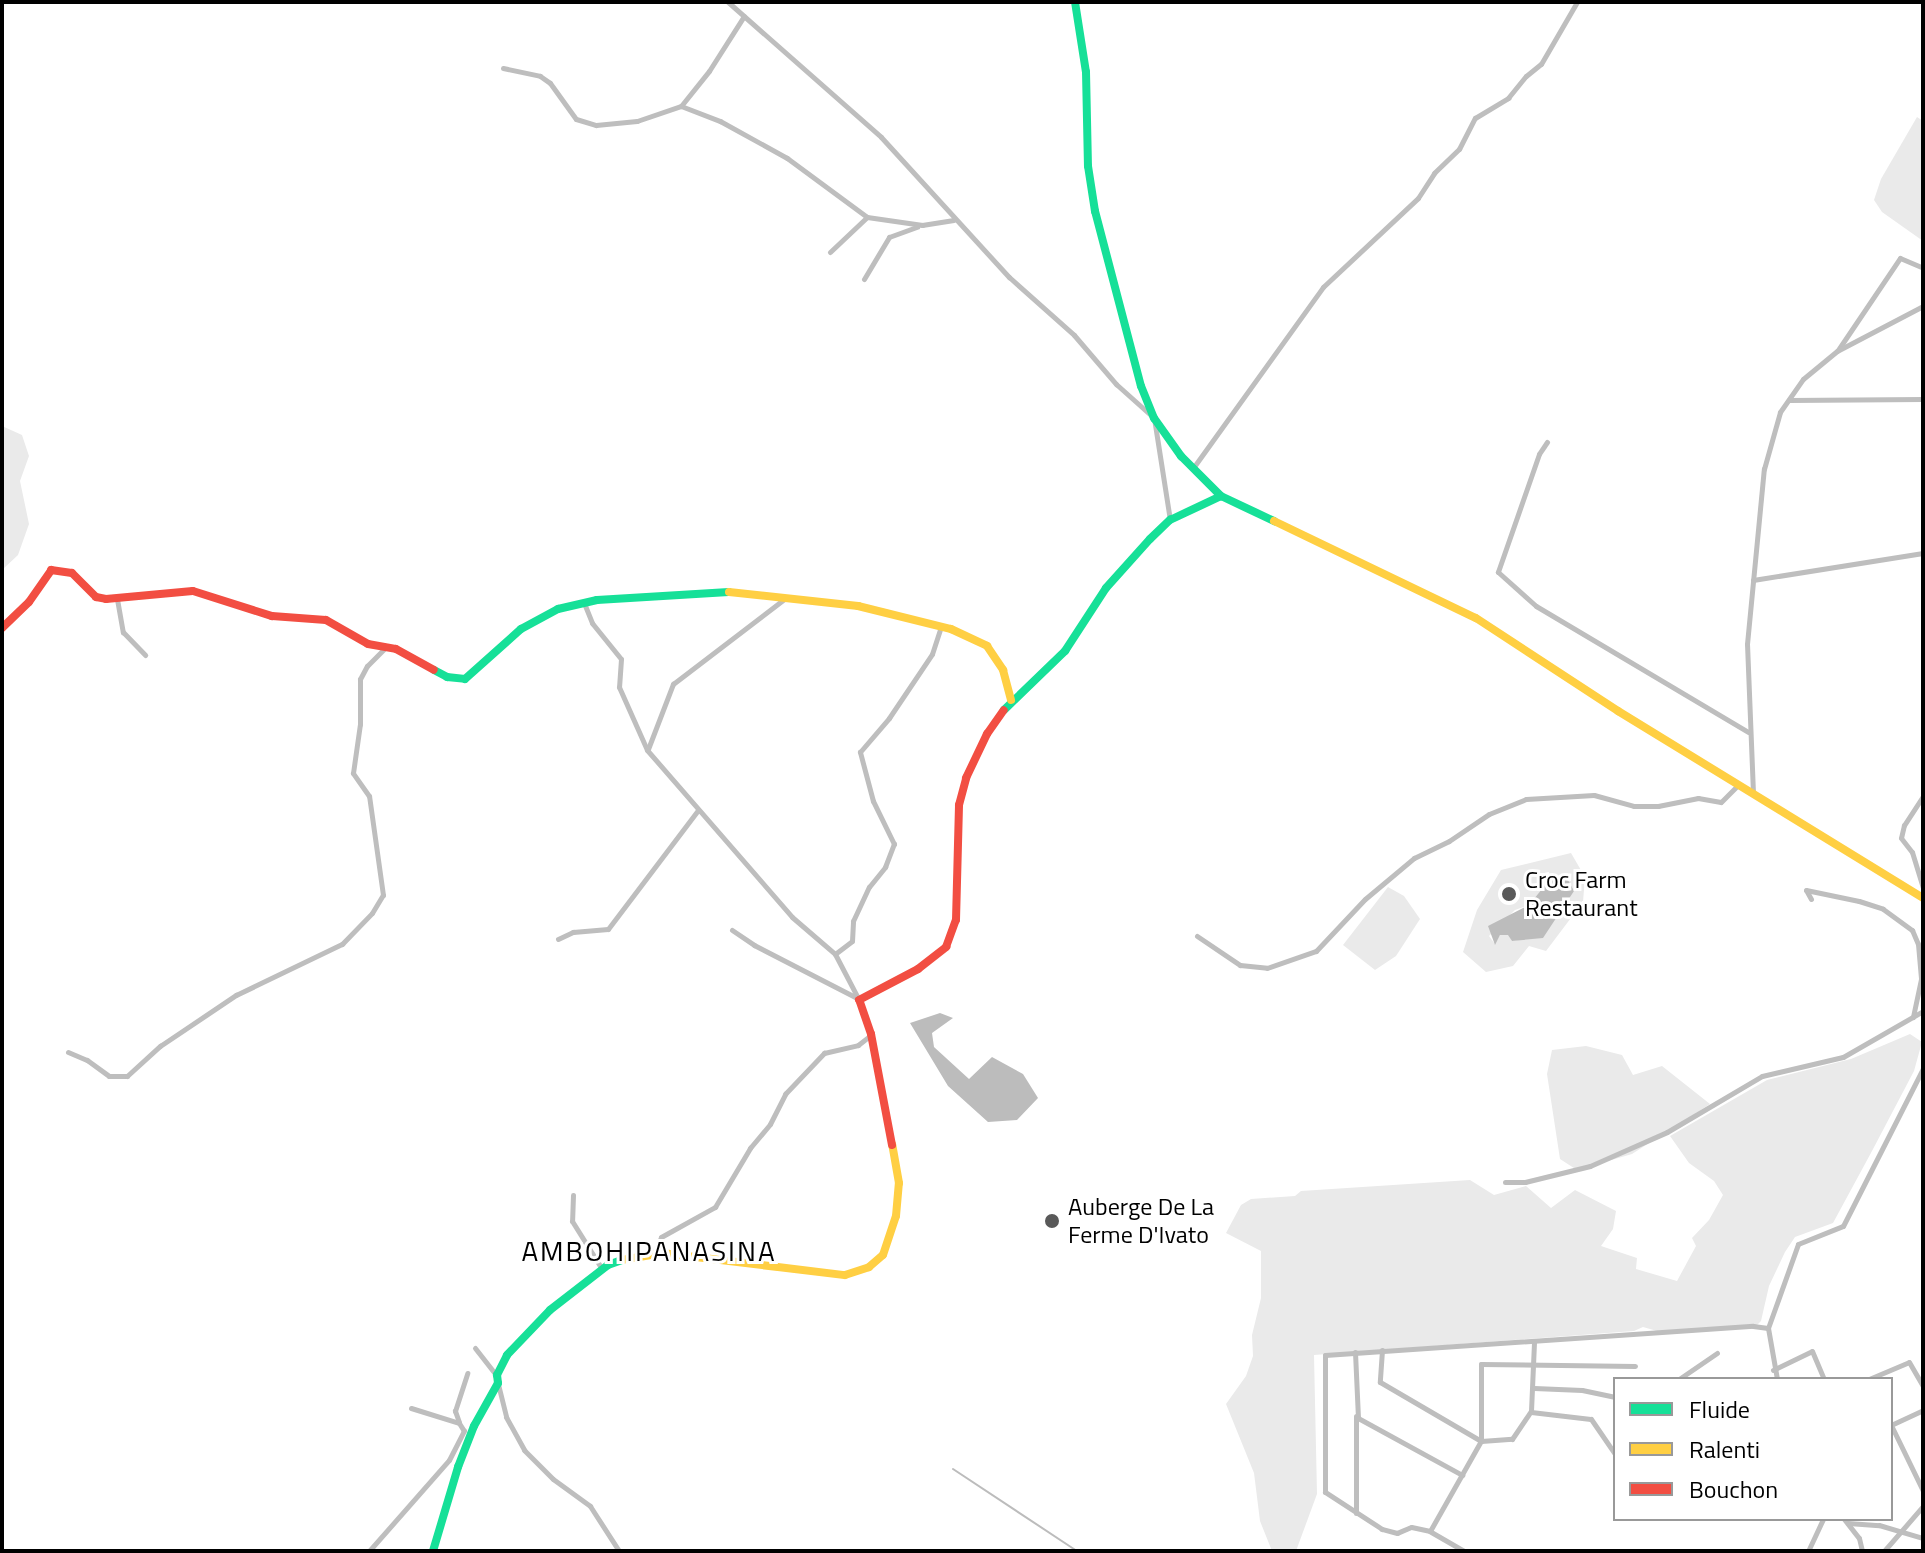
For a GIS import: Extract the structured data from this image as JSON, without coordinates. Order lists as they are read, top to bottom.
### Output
{
  "districts": ["AMBOHIPANASINA"],
  "places": ["Croc Farm Restaurant", "Auberge De La Ferme D'Ivato"],
  "legend": ["Fluide", "Ralenti", "Bouchon"]
}
